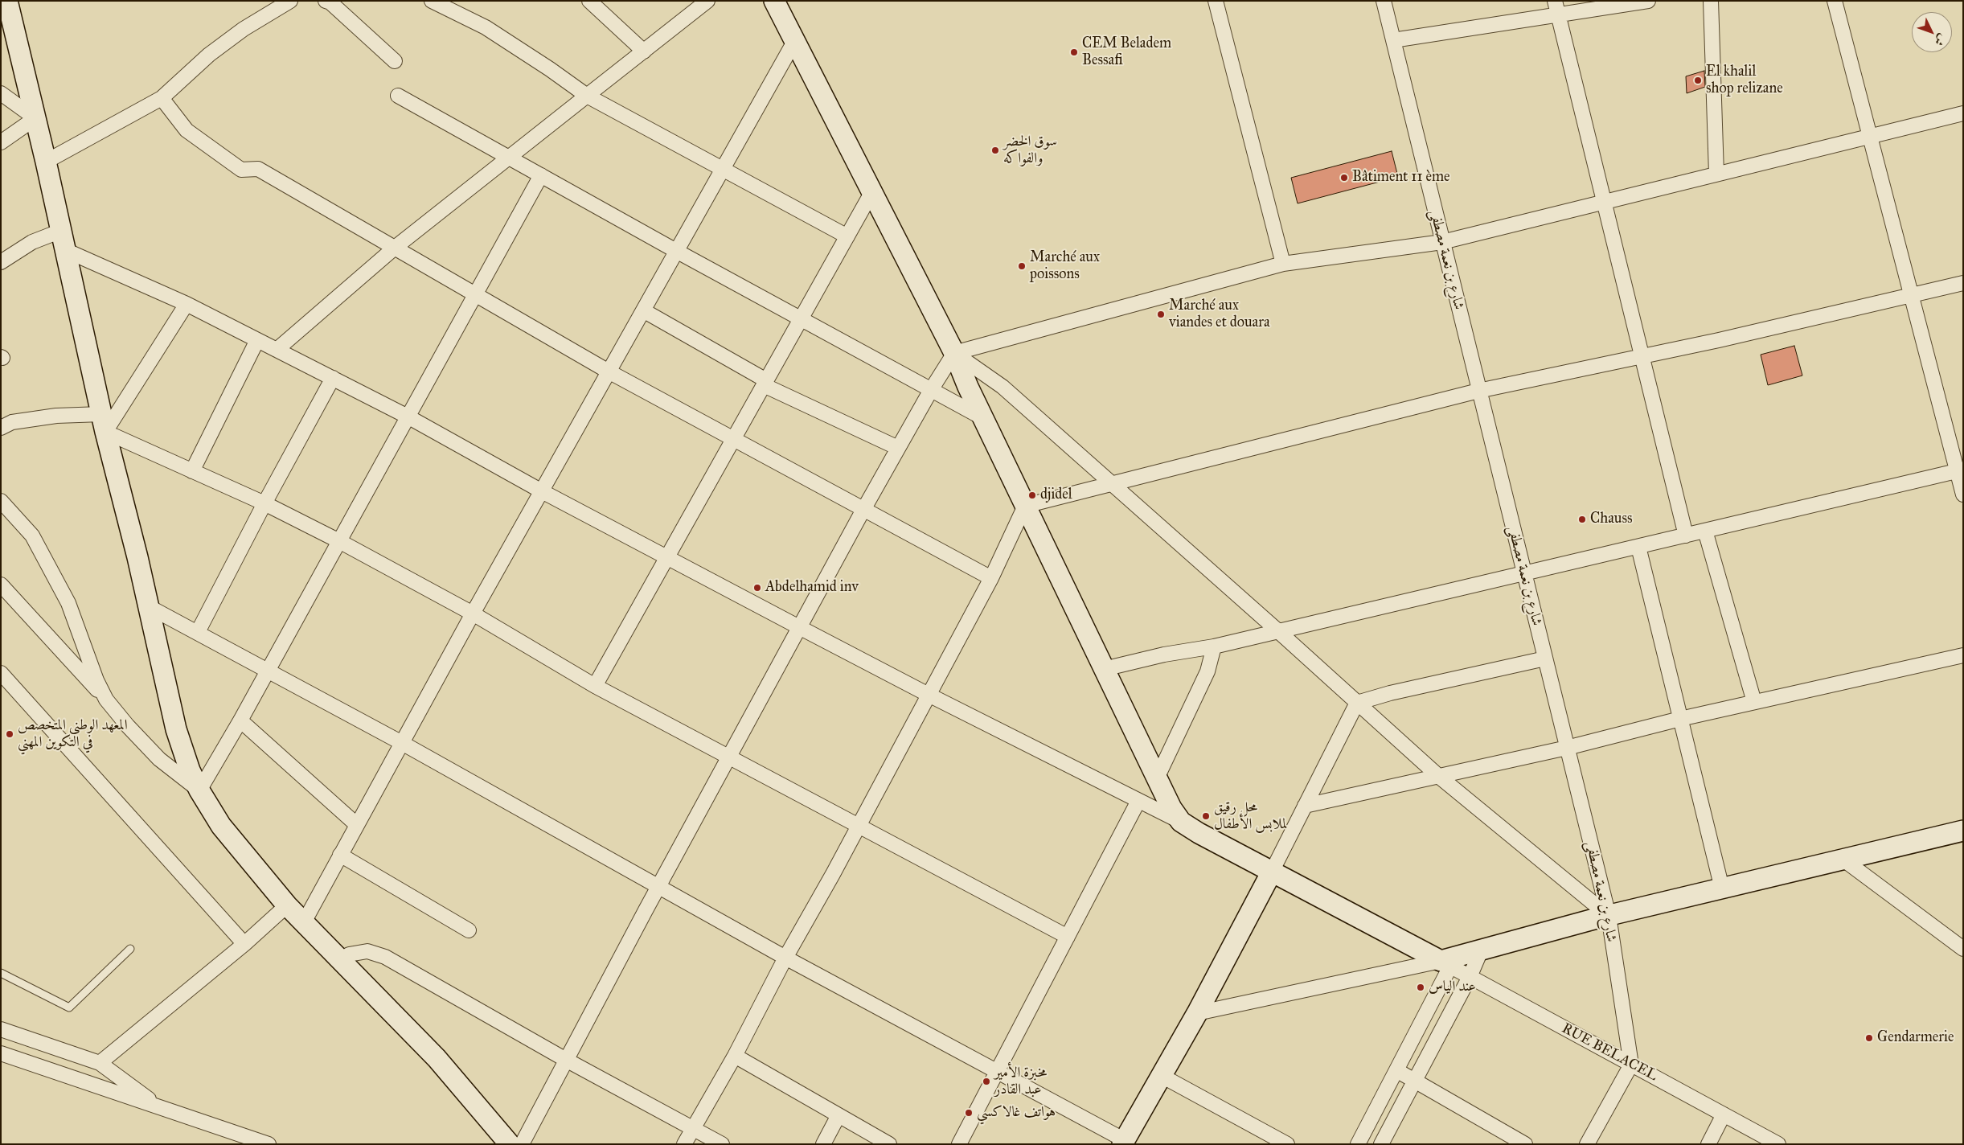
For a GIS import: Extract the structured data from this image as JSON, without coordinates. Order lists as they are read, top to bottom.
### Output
{
  "streets": {
    "street": ["شارع بن نعمة مصطفى", "RUE BELACEL"]
  },
  "crossings": [
    ["شارع بن نعمة مصطفى", "RUE BELACEL"]
  ],
  "places": [
    "CEM Beladem Bessafi",
    "El khalil shop relizane",
    "سوق الخضر والفواكه",
    "Bâtiment 11 ème",
    "Marché aux poissons",
    "Marché aux viandes et douara",
    "djidel",
    "Chauss",
    "Abdelhamid inv",
    "المعهد الوطني المتخصص في التكوين المهني",
    "محل رقيق لملابس الأطفال",
    "عند الياس",
    "Gendarmerie",
    "مخبزة الأمير عبد القادر",
    "هواتف غالاكسي"
  ],
  "north": "bottom right"
}
